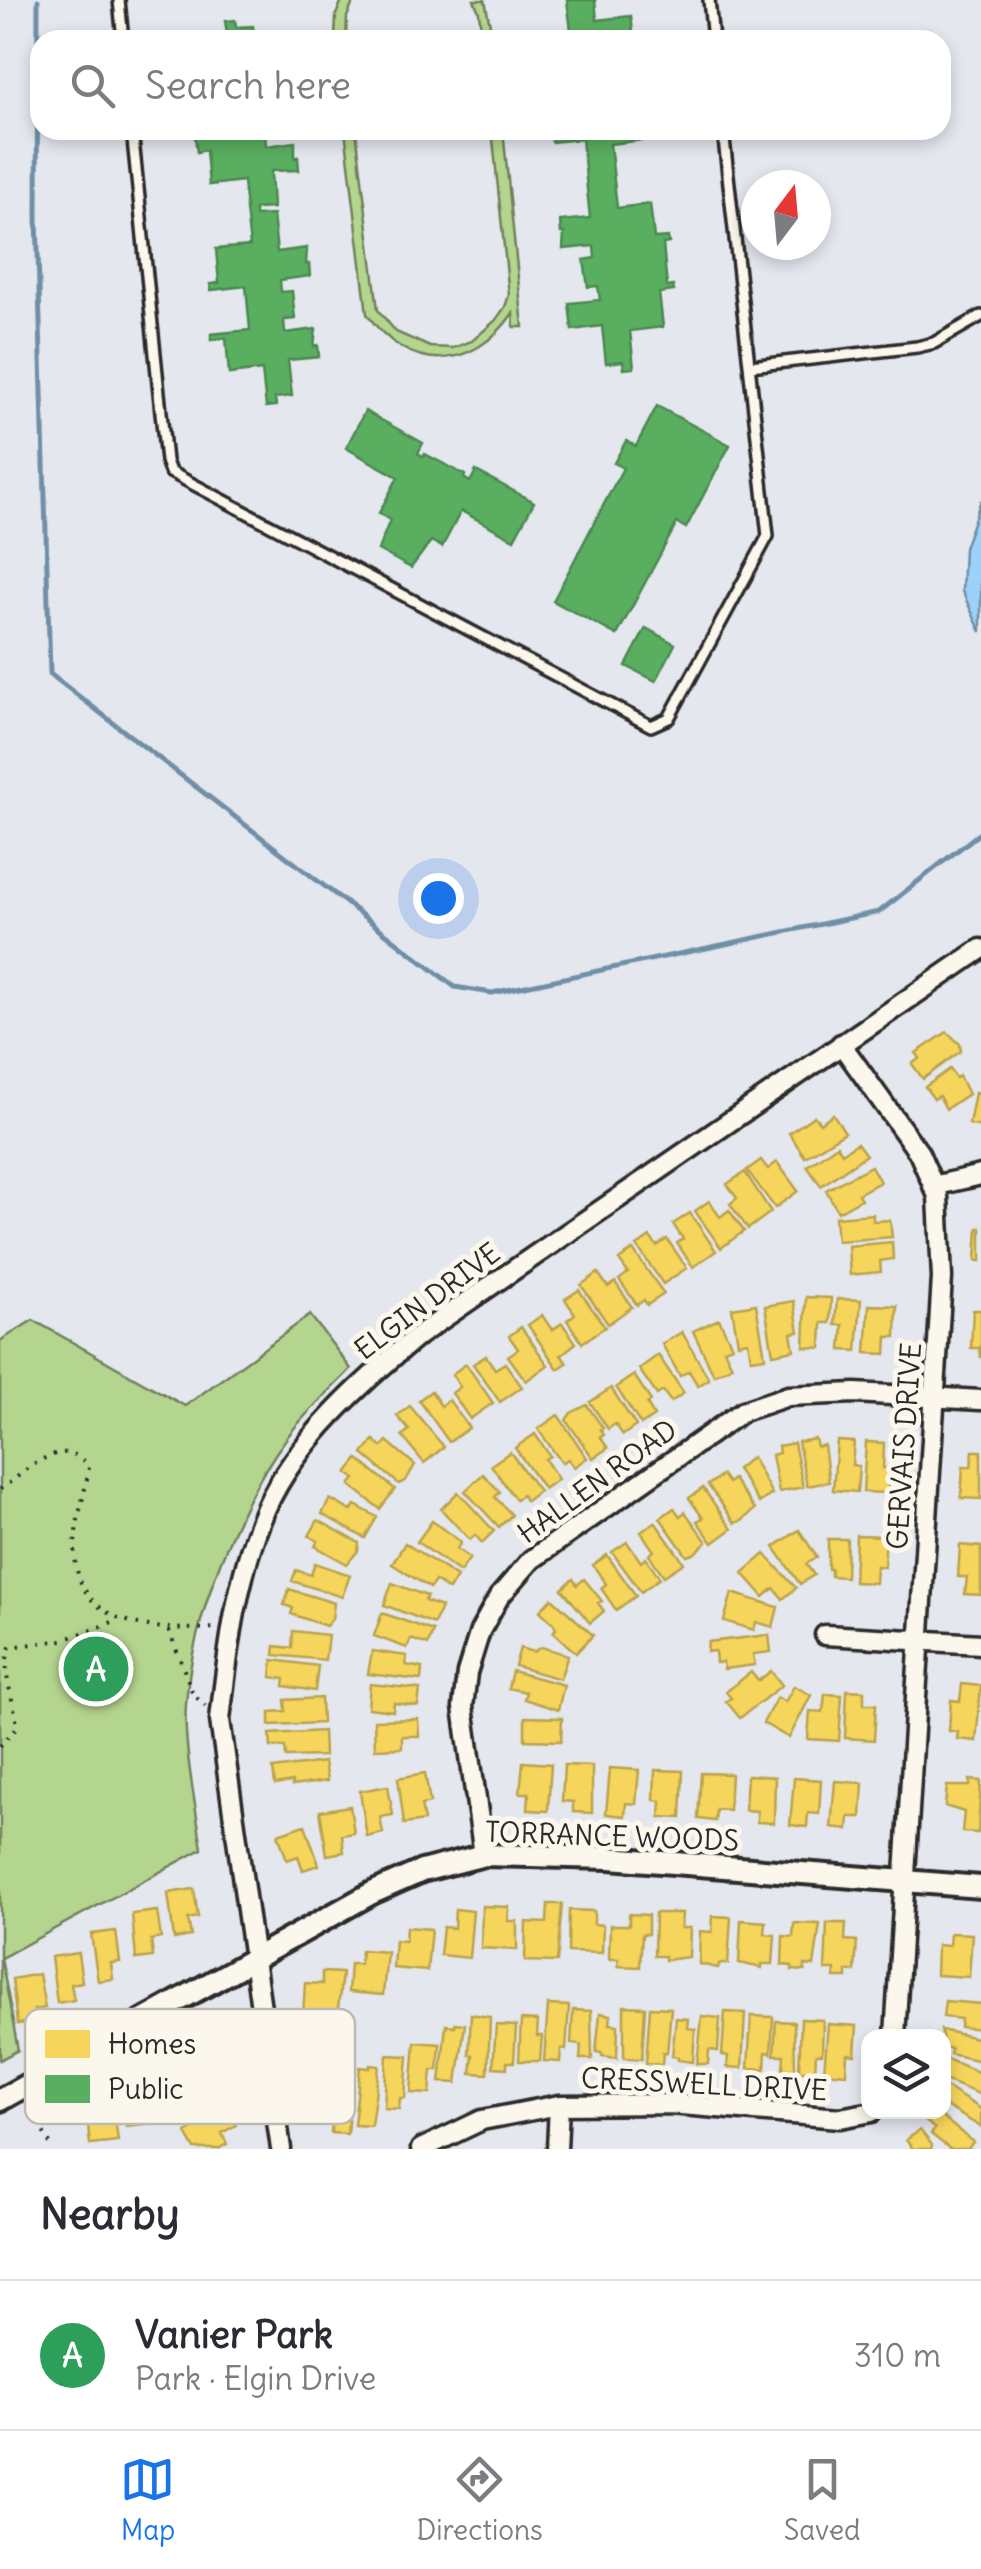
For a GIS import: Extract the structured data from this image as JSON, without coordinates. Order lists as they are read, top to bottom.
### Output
{
  "streets": {
    "street": [
      "ELGIN DRIVE",
      "GERVAIS DRIVE",
      "HALLEN ROAD",
      "TORRANCE WOODS",
      "CRESSWELL DRIVE"
    ]
  },
  "crossings": [
    ["ELGIN DRIVE", "GERVAIS DRIVE"],
    ["ELGIN DRIVE", "TORRANCE WOODS"],
    ["GERVAIS DRIVE", "HALLEN ROAD"],
    ["GERVAIS DRIVE", "TORRANCE WOODS"],
    ["HALLEN ROAD", "TORRANCE WOODS"]
  ],
  "legend": ["Homes", "Public"],
  "north": "top",
  "page": {
    "search": "Search here",
    "pins": "A",
    "heading": "Nearby",
    "list": [
      {
        "mark": "A",
        "name": "Vanier Park",
        "note": "Park · Elgin Drive",
        "value": "310 m"
      }
    ],
    "nav": ["Map", "Directions", "Saved"]
  }
}
